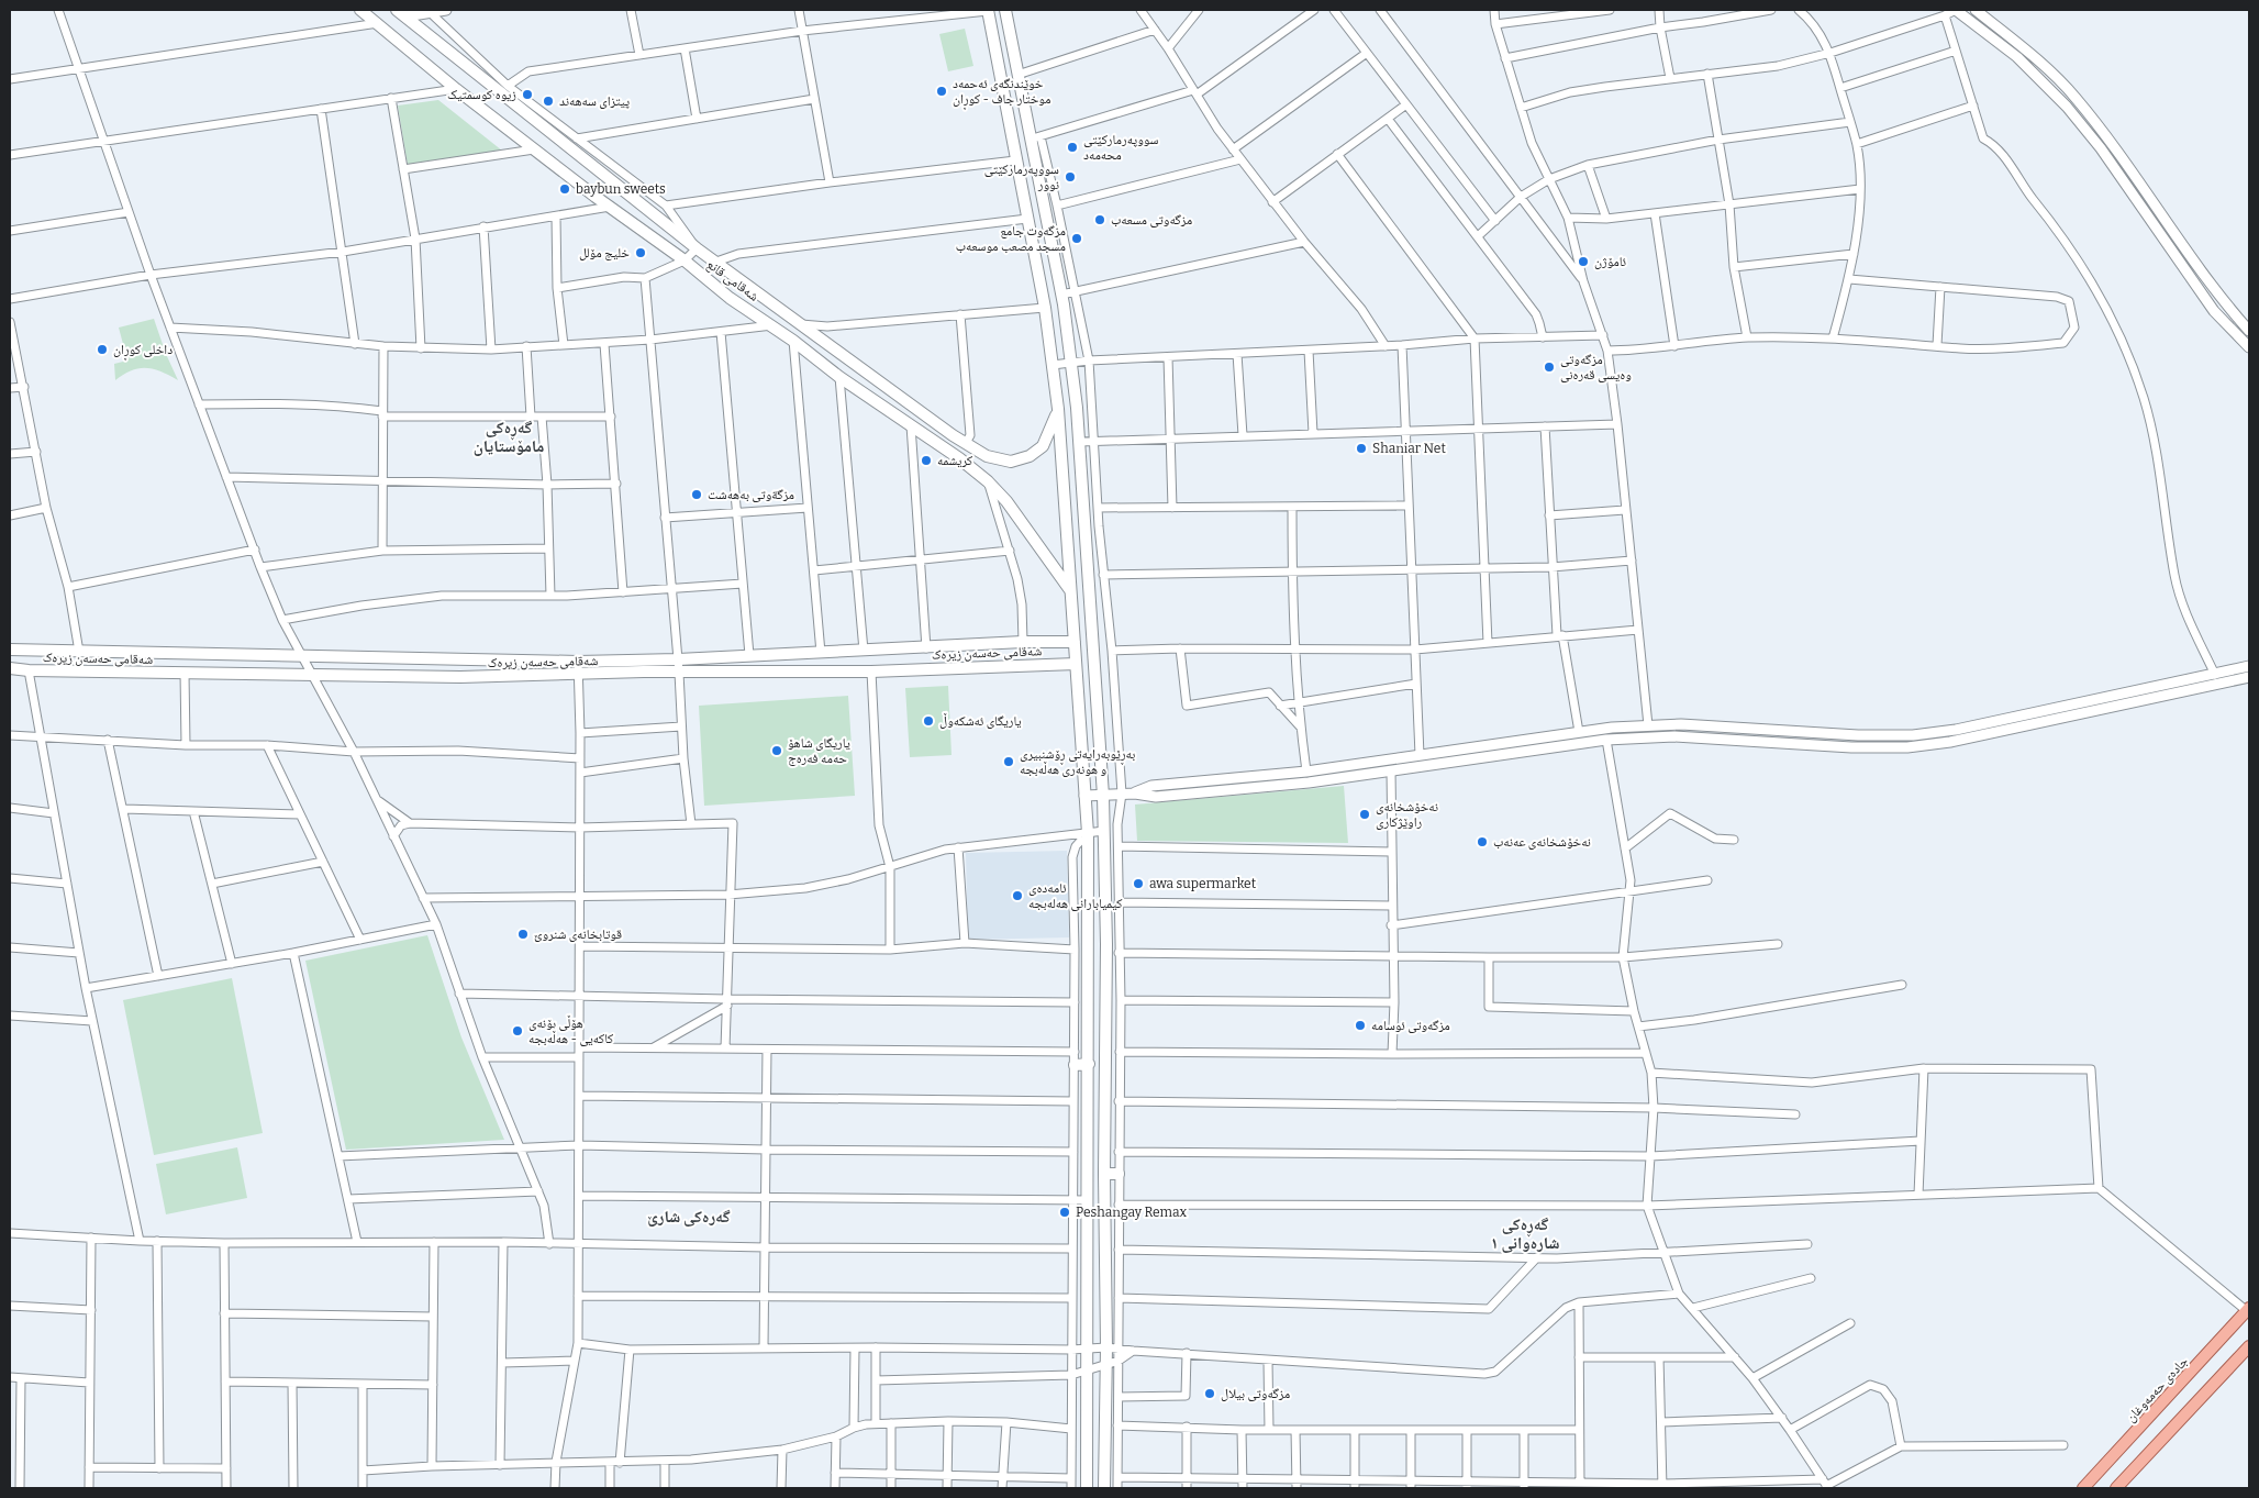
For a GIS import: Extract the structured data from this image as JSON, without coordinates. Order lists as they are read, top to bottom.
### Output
{
  "streets": {
    "main road": ["شەقامی قانع", "شەقامی حەسەن زیرەک", "جادەی حەمەوغان"]
  },
  "districts": ["گەڕەکی مامۆستایان", "گەرەکی شارێ", "گەڕەکی شارەوانی ١"],
  "places": [
    "خوێندنگەی ئەحمەد موختار جاف - کوڕان",
    "زیوە کوسمتیک",
    "پیتزای سەهەند",
    "سووپەرمارکێتی محەمەد",
    "سووپەرمارکێتی نوور",
    "baybun sweets",
    "مزگەوتی مسعەب",
    "مزگەوت جامع مسجد مصعب موسعەب",
    "خلیج مۆلل",
    "ئامۆژن",
    "داخلی کوڕان",
    "مزگەوتی وەیسی قەرەنی",
    "Shaniar Net",
    "کریشمە",
    "مزگةوتى بەھەشت",
    "یاریگای ئەشکەوڵ",
    "یاریگای شاهۆ حەمە فەرەج",
    "بەڕێوبەرایەتی ڕۆشنبیری و هونەری هەڵەبجە",
    "نەخۆشخانەی راوێژکاری",
    "نەخۆشخانەی عەنەب",
    "awa supermarket",
    "ئامەدەی کیمیابارانی هەلەبجە",
    "قوتابخانەی شنروێ",
    "مزگەوتی ئوسامە",
    "ھۆڵی بۆنەی کاکەیی - هەڵەبجە",
    "Peshangay Remax",
    "مزگەوتی بیلال"
  ]
}
